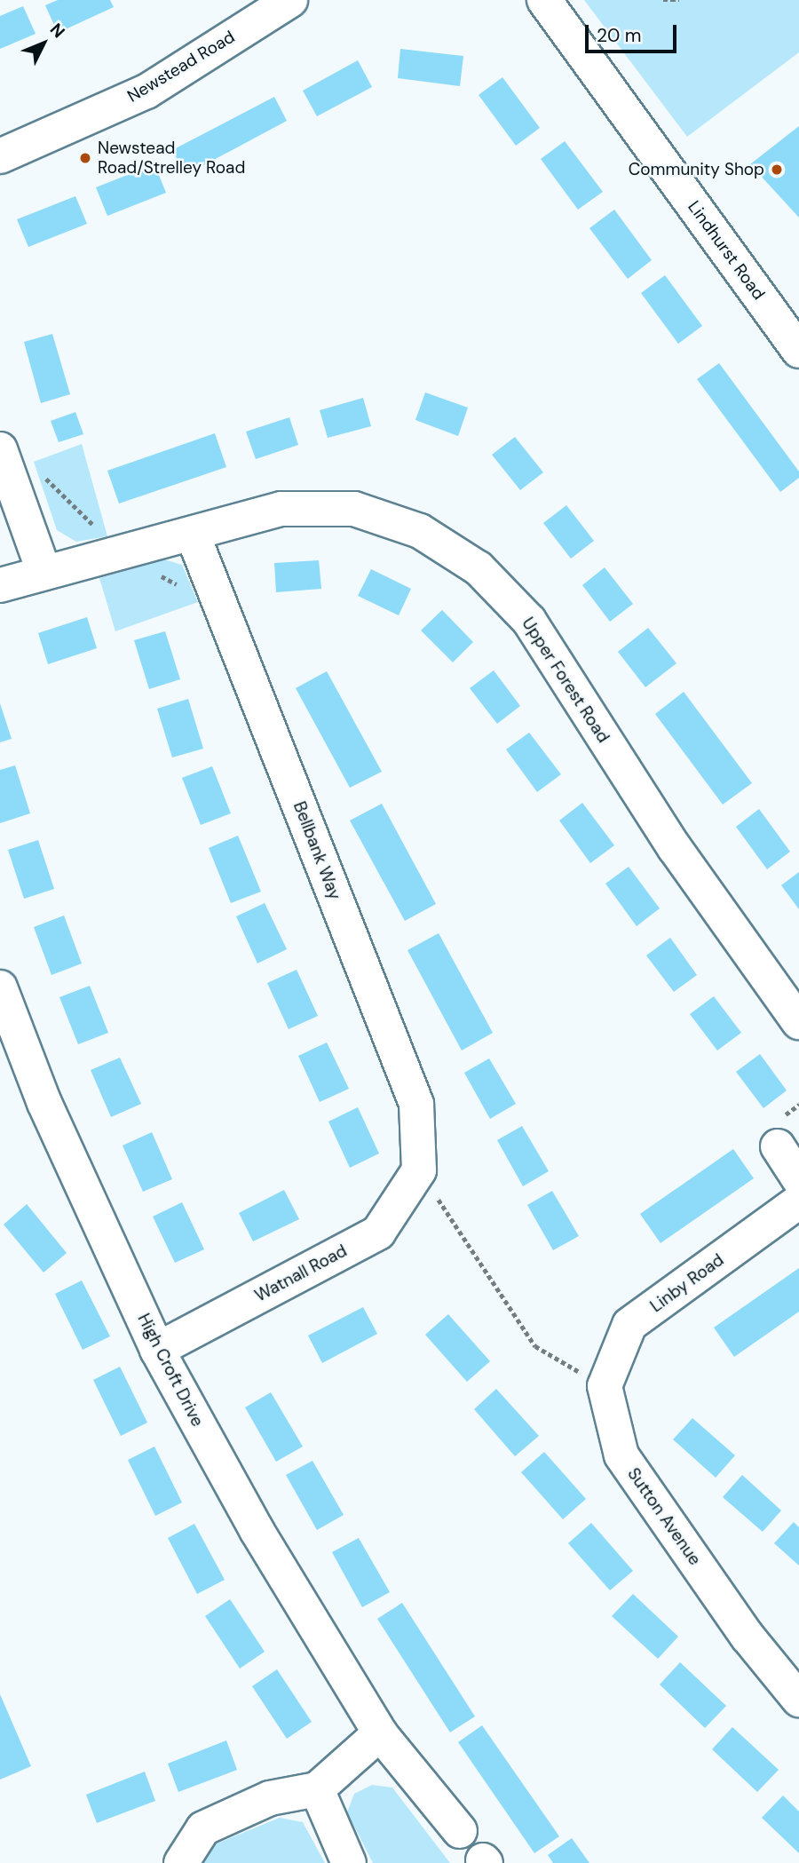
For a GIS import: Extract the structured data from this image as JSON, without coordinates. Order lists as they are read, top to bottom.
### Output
{
  "streets": {
    "street": [
      "Newstead Road",
      "Lindhurst Road",
      "Upper Forest Road",
      "Bellbank Way",
      "Watnall Road",
      "Linby Road",
      "High Croft Drive",
      "Sutton Avenue"
    ]
  },
  "crossings": [
    ["Upper Forest Road", "Bellbank Way"],
    ["Bellbank Way", "Watnall Road"],
    ["Watnall Road", "High Croft Drive"],
    ["Linby Road", "Sutton Avenue"]
  ],
  "places": ["Newstead Road/Strelley Road", "Community Shop"],
  "scale_bar": "20 m",
  "north": "top right"
}
